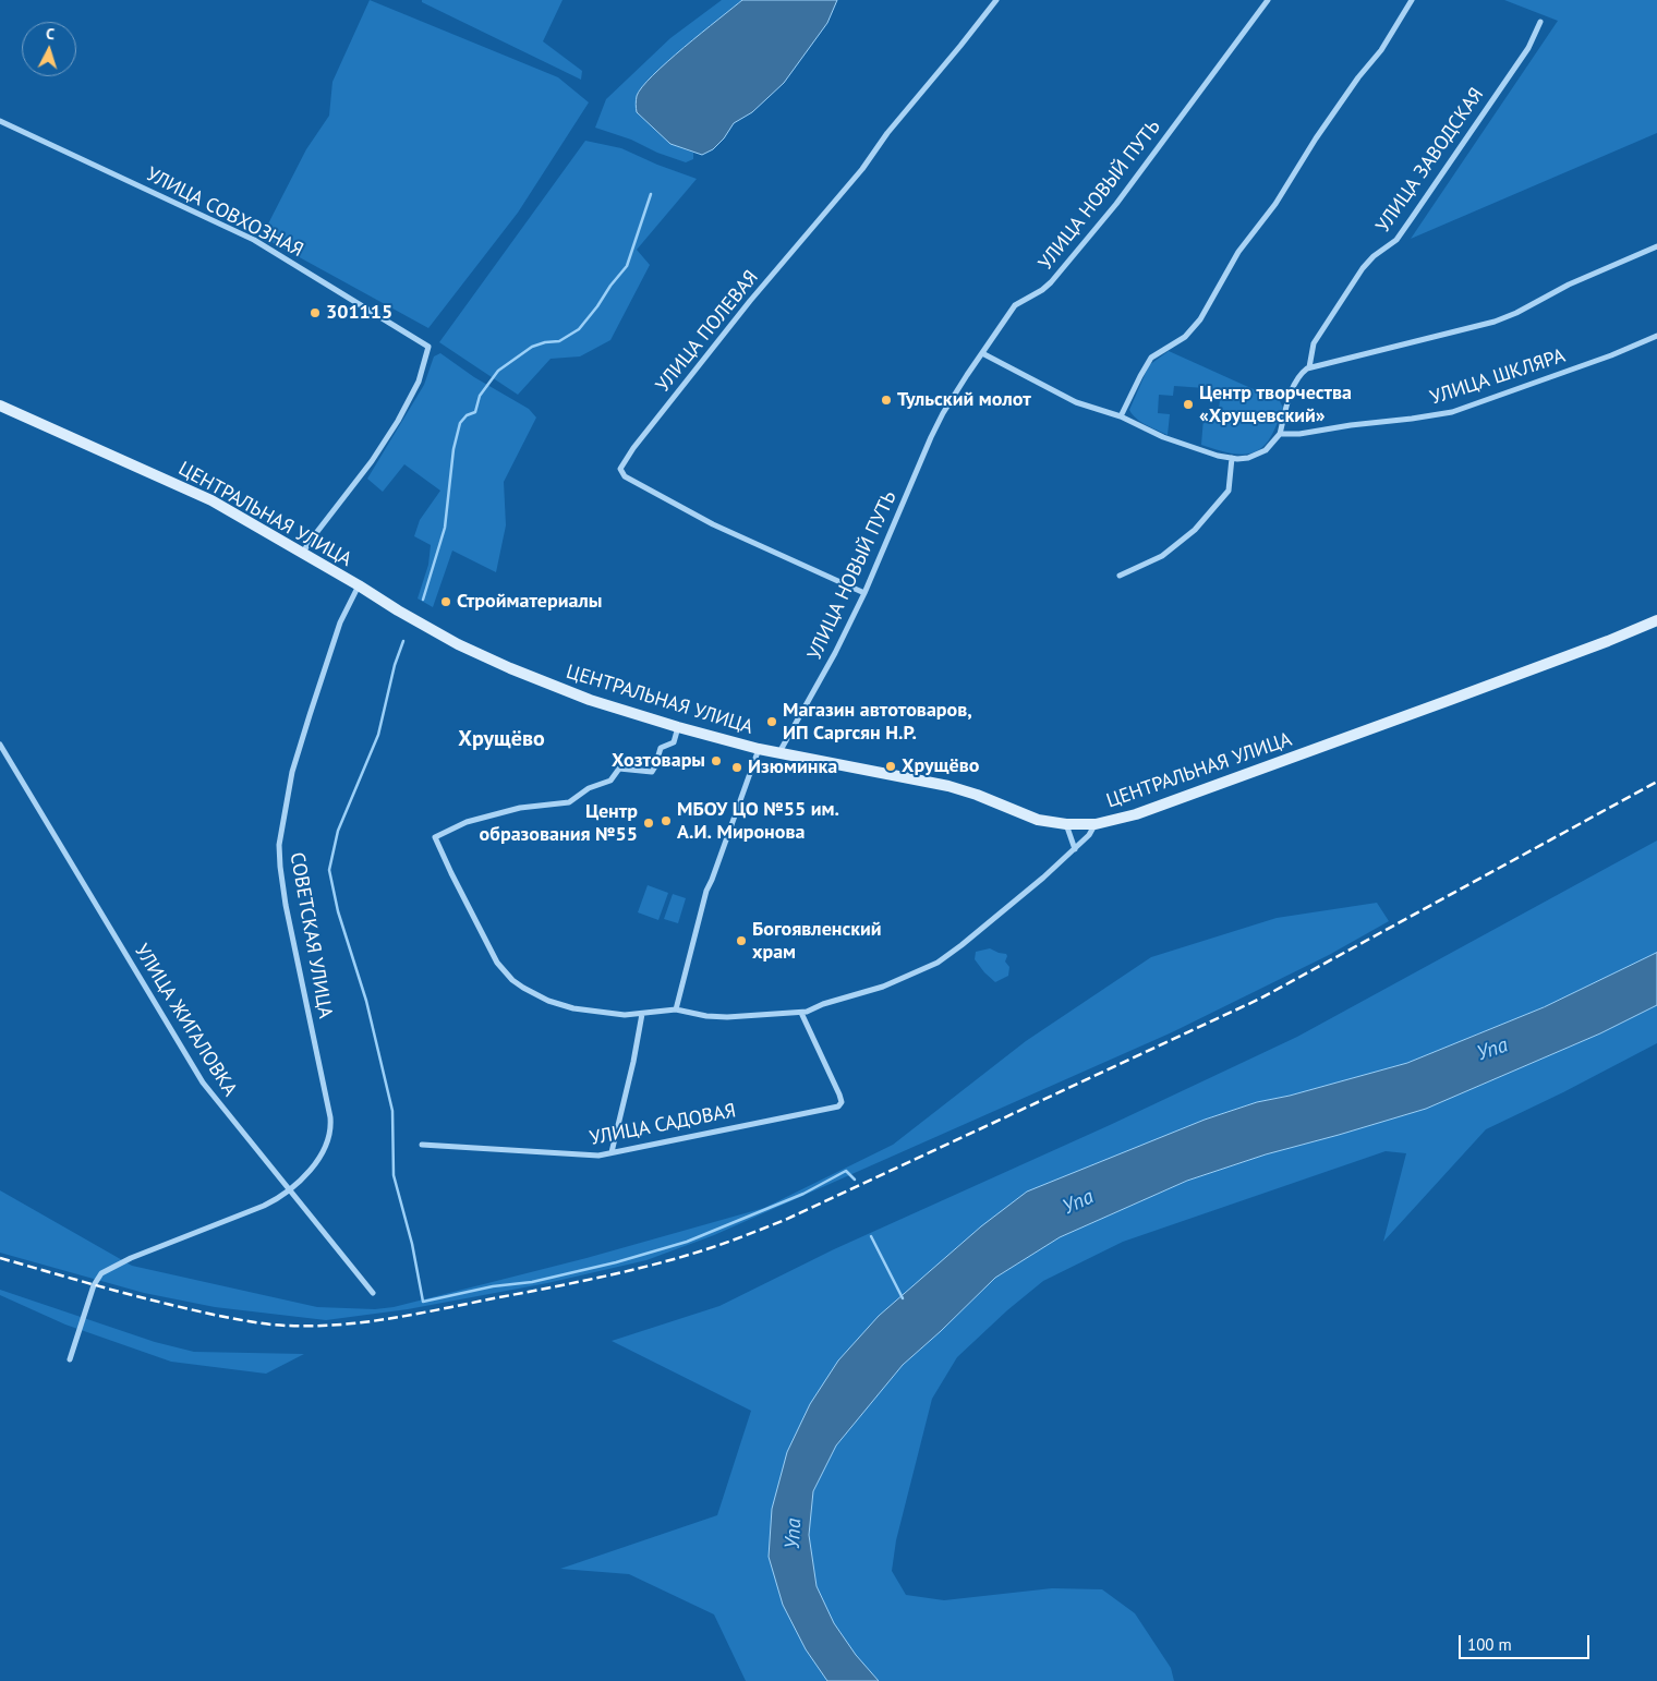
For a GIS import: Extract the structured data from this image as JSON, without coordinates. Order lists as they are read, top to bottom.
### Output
{
  "streets": {
    "main road": ["ЦЕНТРАЛЬНАЯ УЛИЦА"],
    "street": [
      "УЛИЦА ЗАВОДСКАЯ",
      "УЛИЦА НОВЫЙ ПУТЬ",
      "УЛИЦА СОВХОЗНАЯ",
      "УЛИЦА ПОЛЕВАЯ",
      "УЛИЦА ШКЛЯРА",
      "СОВЕТСКАЯ УЛИЦА",
      "УЛИЦА ЖИГАЛОВКА",
      "УЛИЦА САДОВАЯ"
    ]
  },
  "crossings": [
    ["УЛИЦА НОВЫЙ ПУТЬ", "УЛИЦА ПОЛЕВАЯ"],
    ["УЛИЦА НОВЫЙ ПУТЬ", "ЦЕНТРАЛЬНАЯ УЛИЦА"],
    ["УЛИЦА СОВХОЗНАЯ", "ЦЕНТРАЛЬНАЯ УЛИЦА"],
    ["ЦЕНТРАЛЬНАЯ УЛИЦА", "СОВЕТСКАЯ УЛИЦА"],
    ["СОВЕТСКАЯ УЛИЦА", "УЛИЦА ЖИГАЛОВКА"]
  ],
  "districts": ["Хрущёво"],
  "water": ["Упа"],
  "places": [
    "301115",
    "Тульский молот",
    "Центр творчества «Хрущевский»",
    "Стройматериалы",
    "Магазин автотоваров, ИП Саргсян Н.Р.",
    "Хозтовары",
    "Хрущёво",
    "Изюминка",
    "МБОУ ЦО №55 им. А.И. Миронова",
    "Центр образования №55",
    "Богоявленский храм"
  ],
  "scale_bar": "100 m",
  "north": "top"
}
